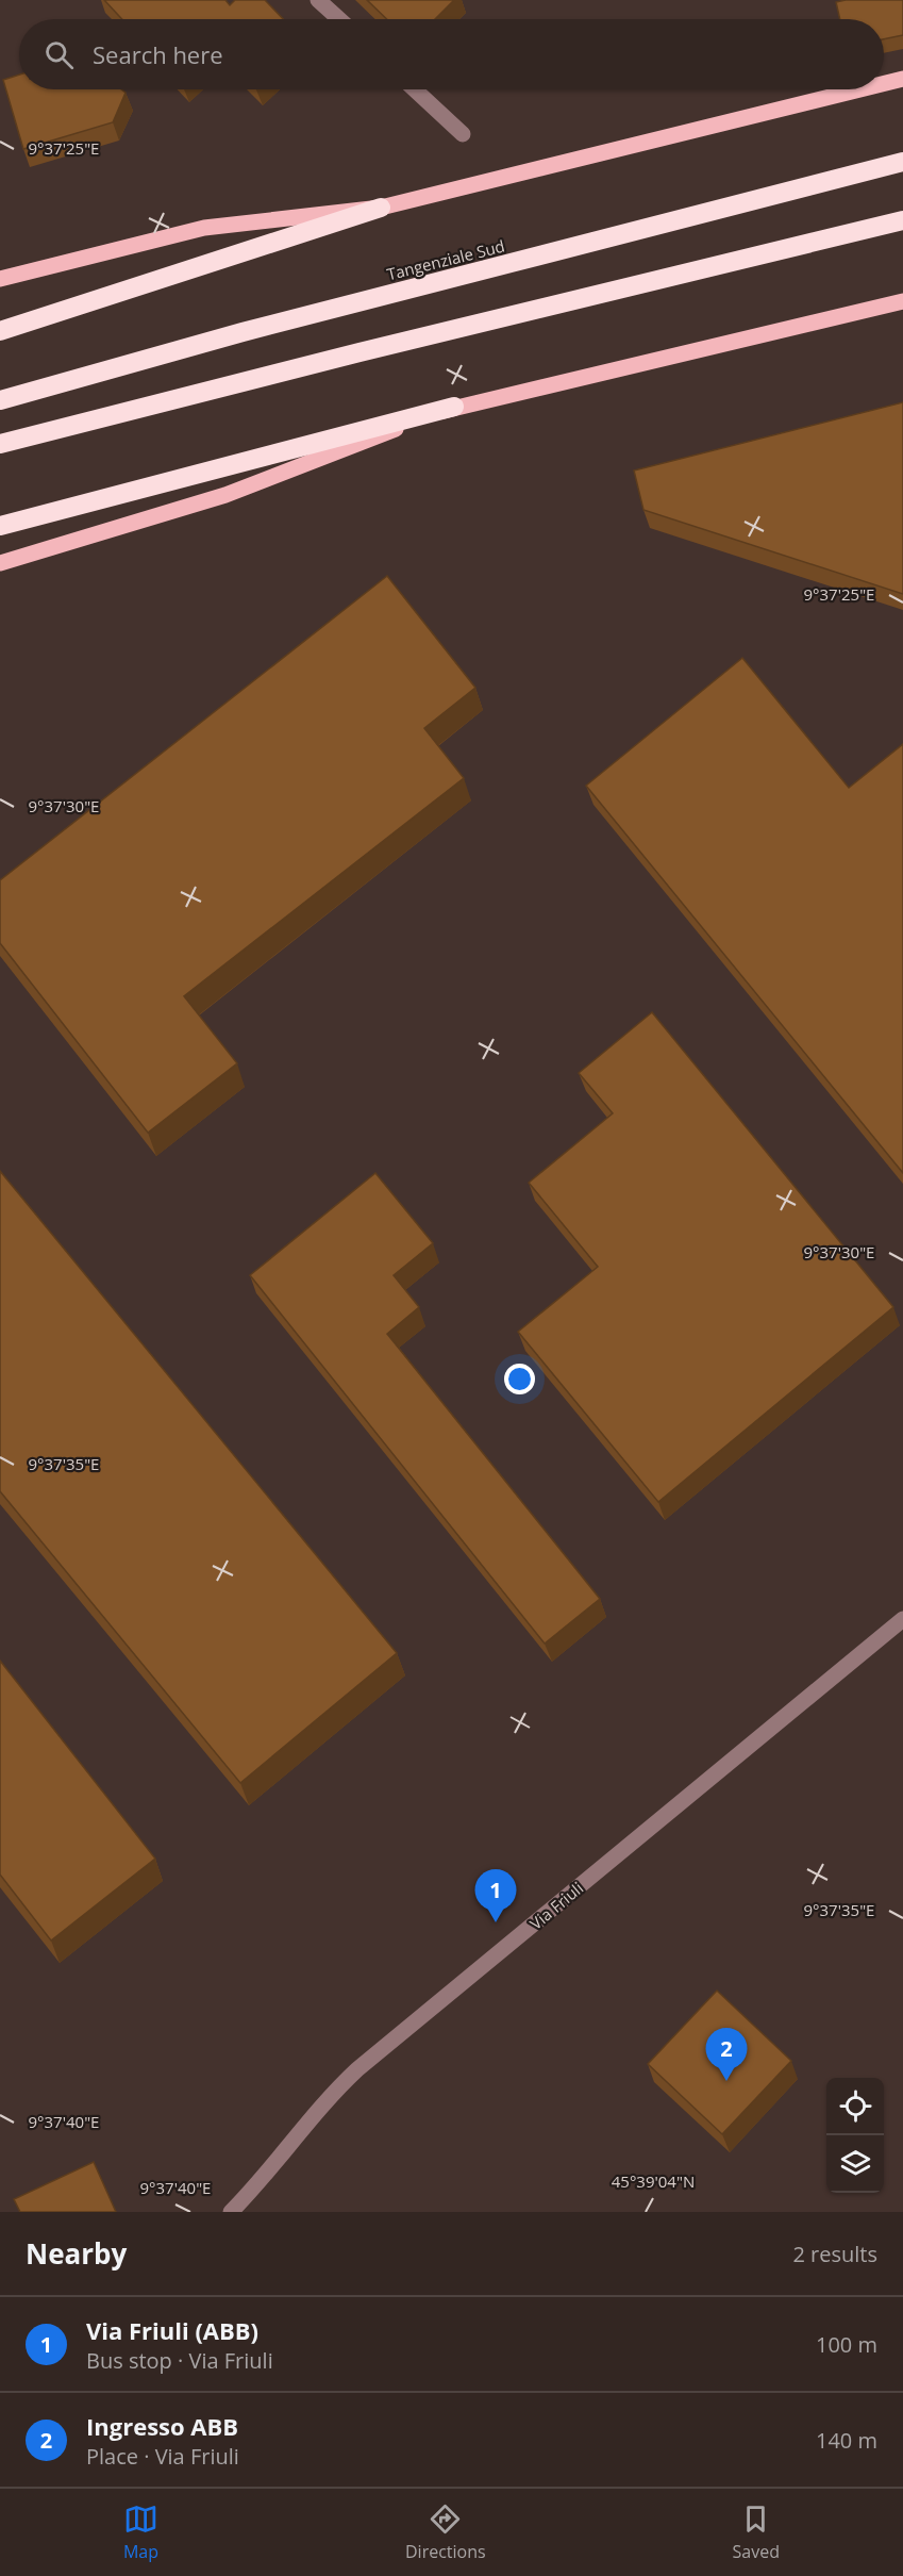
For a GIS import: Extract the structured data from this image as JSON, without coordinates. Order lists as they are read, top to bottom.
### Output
{
  "streets": {
    "highway": ["Tangenziale Sud"],
    "street": ["Via Friuli"]
  },
  "page": {
    "search": "Search here",
    "pins": ["1", "2"],
    "heading": ["Nearby", "2 results"],
    "list": [
      {
        "mark": "1",
        "name": "Via Friuli (ABB)",
        "note": "Bus stop · Via Friuli",
        "value": "100 m"
      },
      {
        "mark": "2",
        "name": "Ingresso ABB",
        "note": "Place · Via Friuli",
        "value": "140 m"
      }
    ],
    "nav": ["Map", "Directions", "Saved"]
  },
  "coordinates": [
    "9°37'25\"E",
    "9°37'30\"E",
    "9°37'35\"E",
    "9°37'40\"E",
    "45°39'04\"N"
  ]
}
